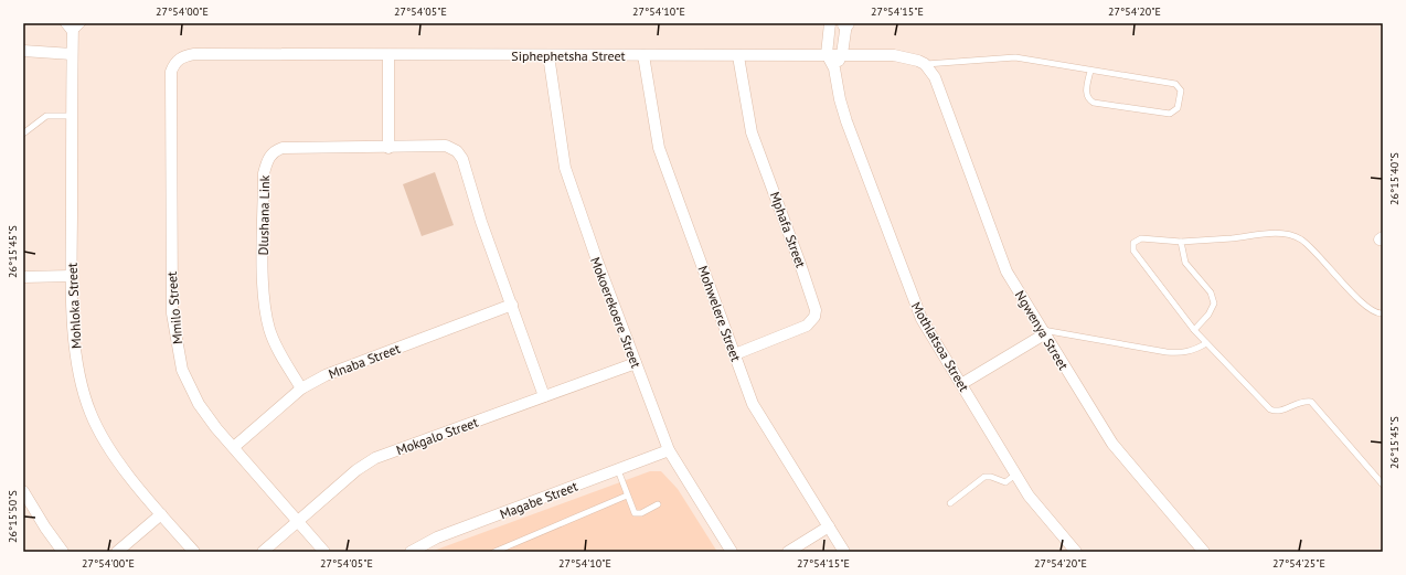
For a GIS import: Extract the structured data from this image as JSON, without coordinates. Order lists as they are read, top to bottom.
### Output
{
  "streets": {
    "street": [
      "Siphephetsha Street",
      "Dlushana Link",
      "Mphafa Street",
      "Mohloka Street",
      "Mmilo Street",
      "Mokoerekoere Street",
      "Mohwelere Street",
      "Ngwenya Street",
      "Mothlatsoa Street",
      "Mnaba Street",
      "Mokgalo Street",
      "Magabe Street"
    ]
  },
  "crossings": [
    ["Siphephetsha Street", "Mphafa Street"],
    ["Siphephetsha Street", "Mmilo Street"],
    ["Siphephetsha Street", "Mokoerekoere Street"],
    ["Siphephetsha Street", "Mohwelere Street"],
    ["Siphephetsha Street", "Ngwenya Street"],
    ["Siphephetsha Street", "Mothlatsoa Street"],
    ["Dlushana Link", "Mnaba Street"],
    ["Dlushana Link", "Mokgalo Street"],
    ["Mphafa Street", "Mohwelere Street"],
    ["Mmilo Street", "Mnaba Street"],
    ["Mmilo Street", "Mokgalo Street"],
    ["Mokoerekoere Street", "Mokgalo Street"],
    ["Mokoerekoere Street", "Magabe Street"]
  ],
  "coordinates": [
    "27°54'00\"E",
    "27°54'05\"E",
    "27°54'10\"E",
    "27°54'15\"E",
    "27°54'20\"E",
    "26°15'40\"S",
    "26°15'45\"S",
    "26°15'50\"S",
    "27°54'25\"E"
  ]
}
